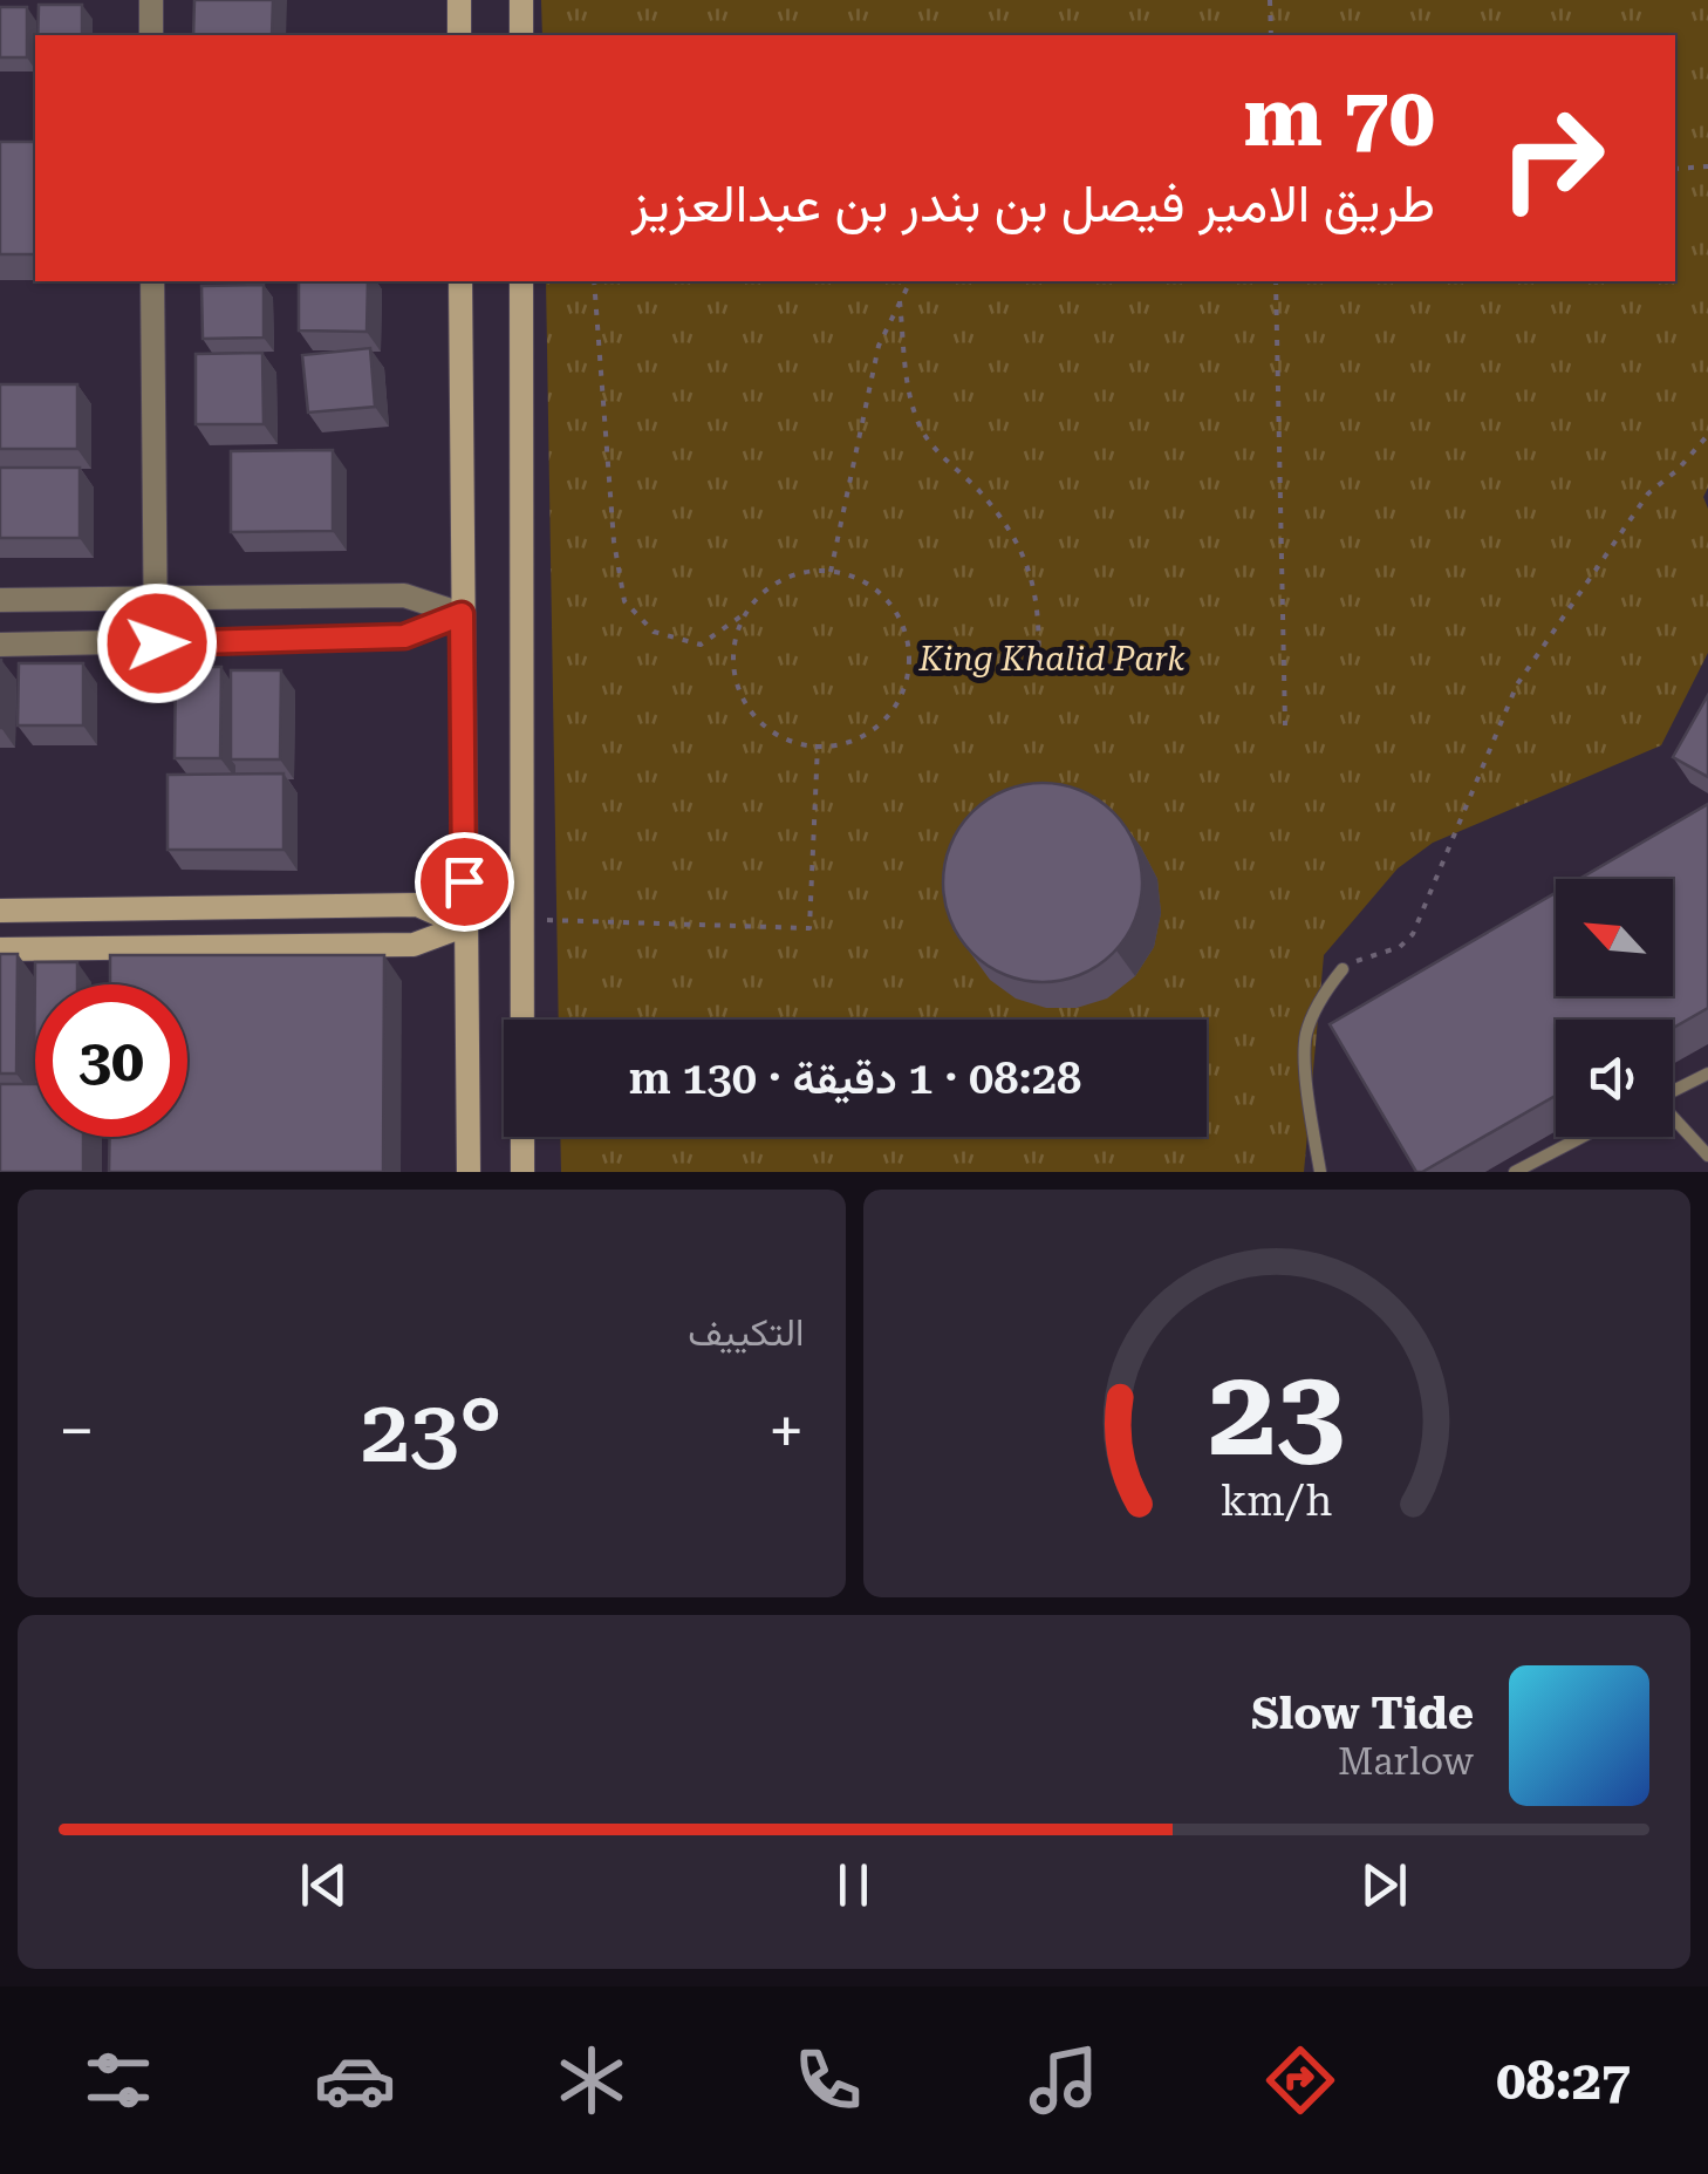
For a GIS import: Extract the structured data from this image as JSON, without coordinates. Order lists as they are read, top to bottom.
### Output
{
  "parks": ["King Khalid Park"],
  "north": "top left",
  "page": {
    "turn": ["70 m", "طريق الامير فيصل بن بندر بن عبدالعزيز"],
    "limit": "30",
    "trip": "08:28 · 1 دقيقة · 130 m",
    "tile": "التكييف",
    "heat": ["−", "23°", "+"],
    "song": ["Slow Tide", "Marlow"],
    "tabs": "08:27",
    "gauge": ["23", "km/h"]
  }
}
